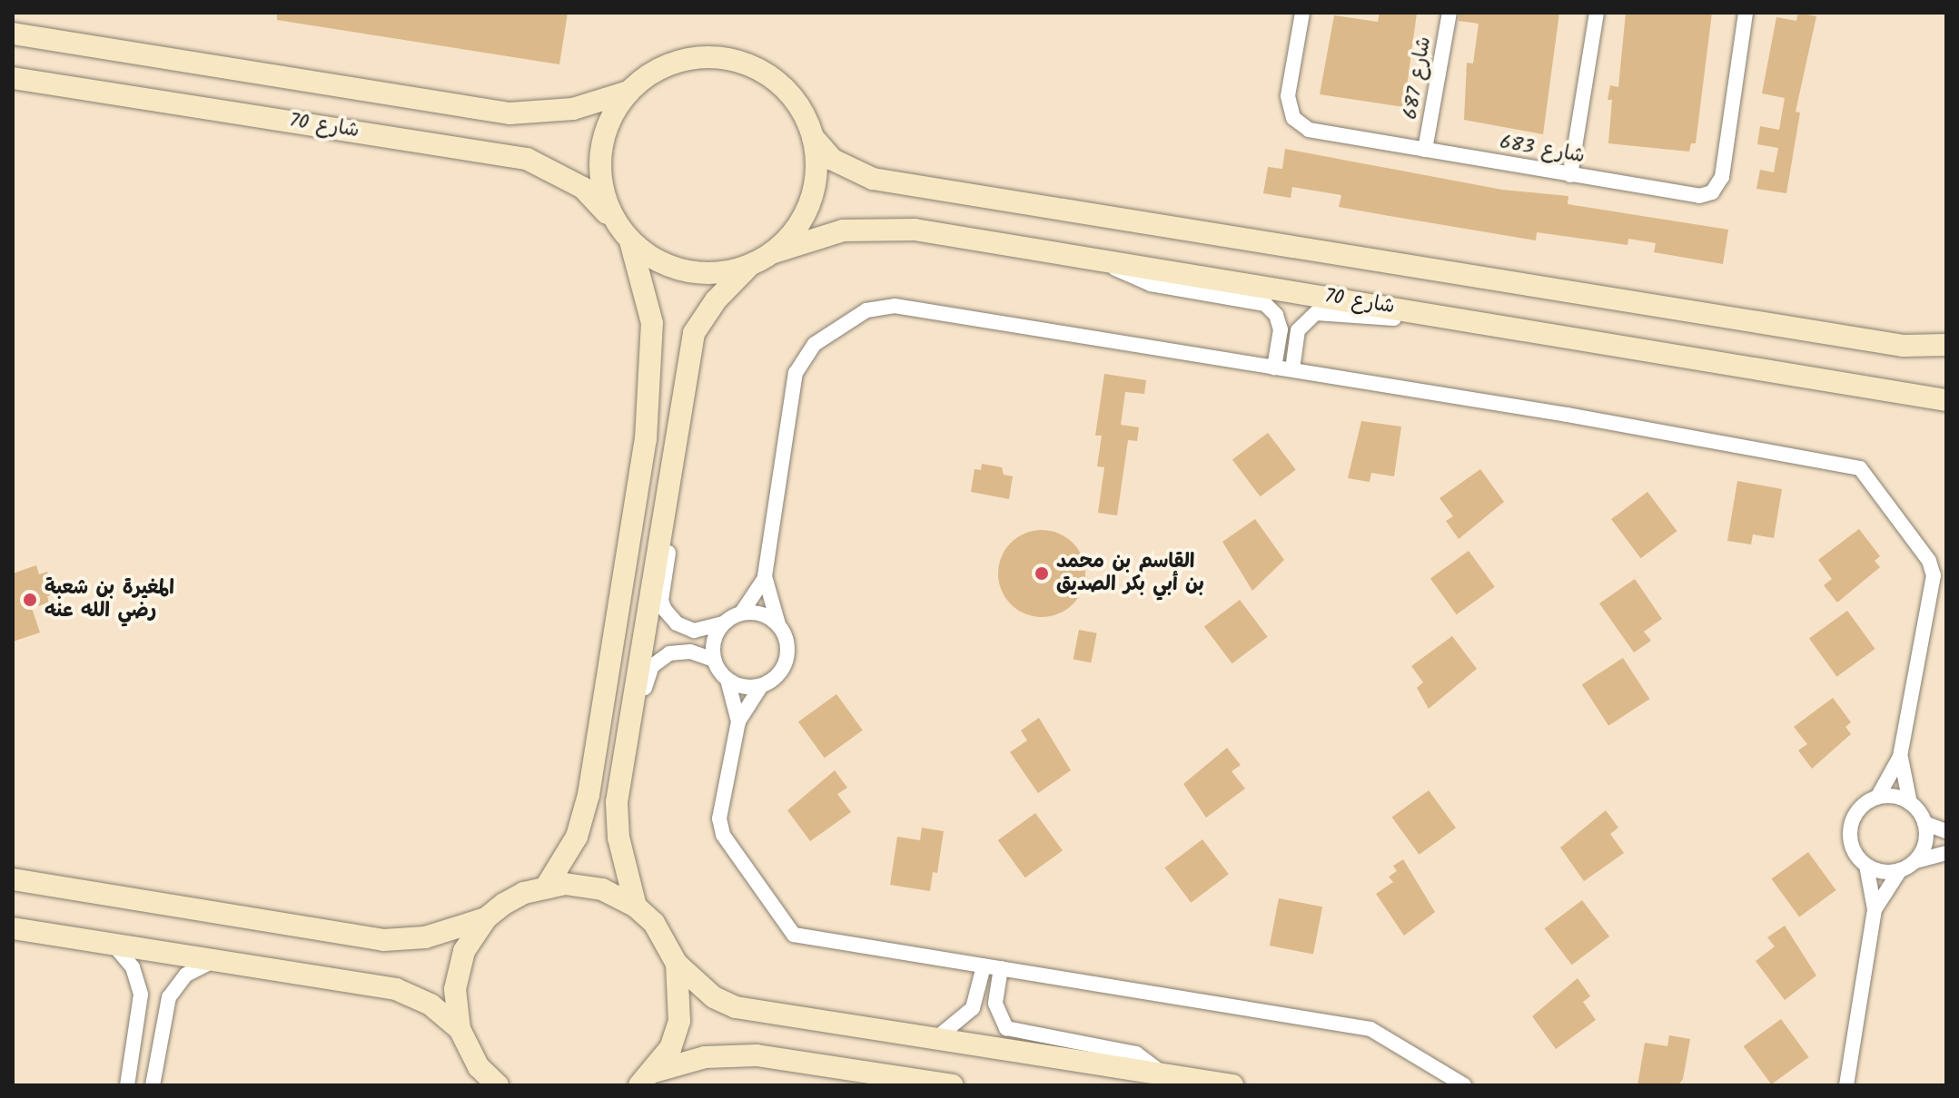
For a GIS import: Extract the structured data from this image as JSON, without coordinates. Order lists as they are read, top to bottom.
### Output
{
  "streets": {
    "main road": ["شارع 70"],
    "street": ["شارع 687", "شارع 683"]
  },
  "crossings": [
    ["شارع 687", "شارع 683"]
  ],
  "places": ["القاسم بن محمد بن أبي بكر الصديق", "المغيرة بن شعبة رضي الله عنه"]
}
